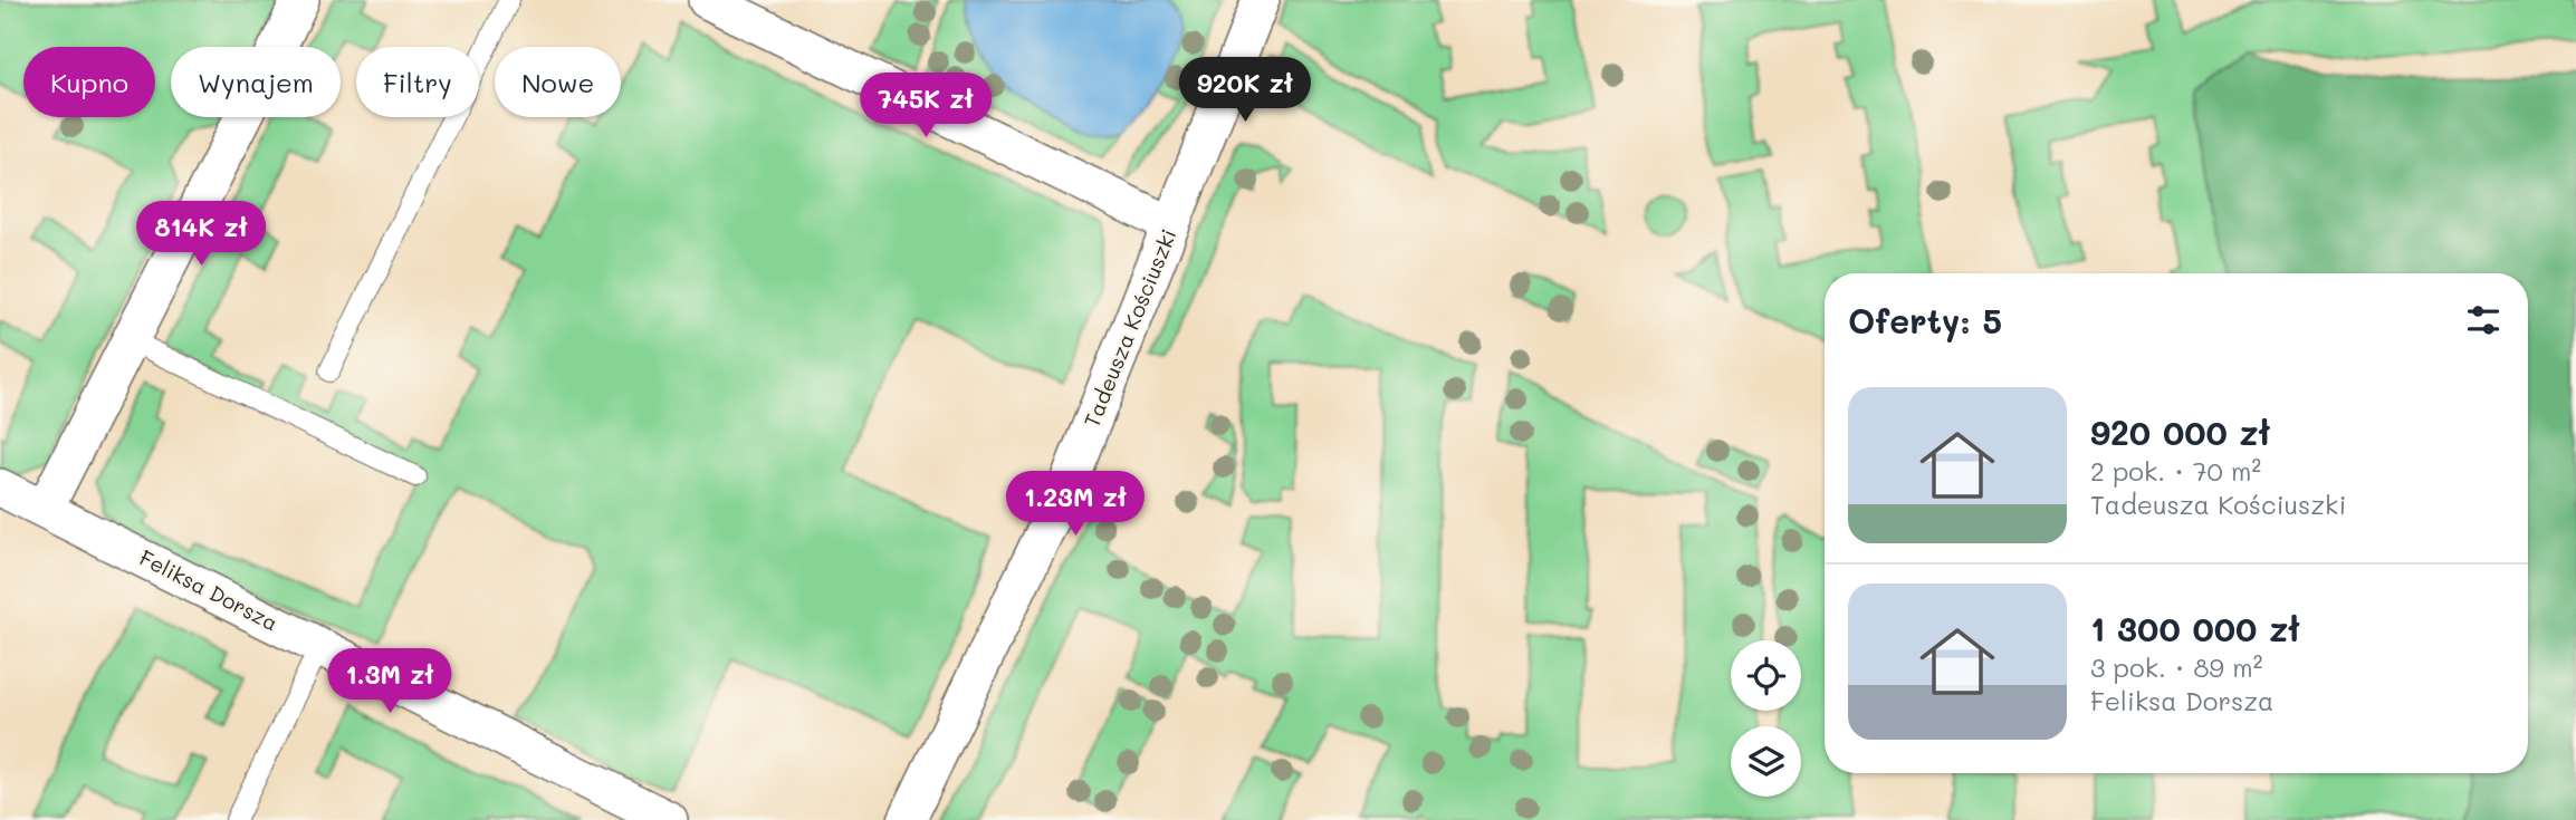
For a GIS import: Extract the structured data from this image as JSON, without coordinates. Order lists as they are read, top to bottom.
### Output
{
  "streets": {
    "street": ["Tadeusza Kościuszki", "Feliksa Dorsza"]
  },
  "page": {
    "chip": [
      "Kupno",
      "Wynajem",
      "Filtry",
      "Nowe"
    ],
    "price": [
      "920K zł",
      "745K zł",
      "814K zł",
      "1.23M zł",
      "1.3M zł"
    ],
    "heading": "Oferty: 5",
    "list": [
      {
        "name": "920 000 zł",
        "note": "2 pok. · 70 m² · Tadeusza Kościuszki"
      },
      {
        "name": "1 300 000 zł",
        "note": "3 pok. · 89 m² · Feliksa Dorsza"
      }
    ]
  }
}
